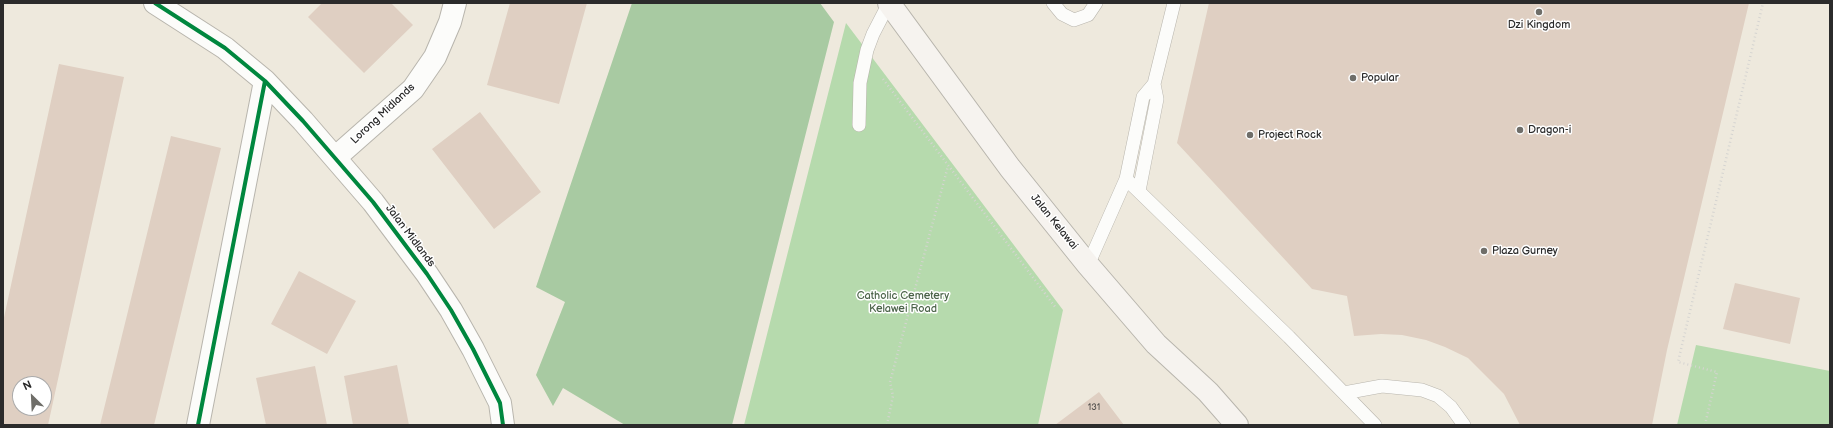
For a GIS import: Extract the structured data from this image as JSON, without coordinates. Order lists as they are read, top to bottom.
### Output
{
  "streets": {
    "main road": ["Jalan Kelawai"],
    "street": ["Lorong Midlands", "Jalan Midlands"]
  },
  "crossings": [
    ["Lorong Midlands", "Jalan Midlands"]
  ],
  "parks": ["Catholic Cemetery Kelawei Road"],
  "places": [
    "Dzi Kingdom",
    "Popular",
    "Dragon-i",
    "Project Rock",
    "Plaza Gurney"
  ],
  "house_numbers": ["131"],
  "north": "top left"
}
